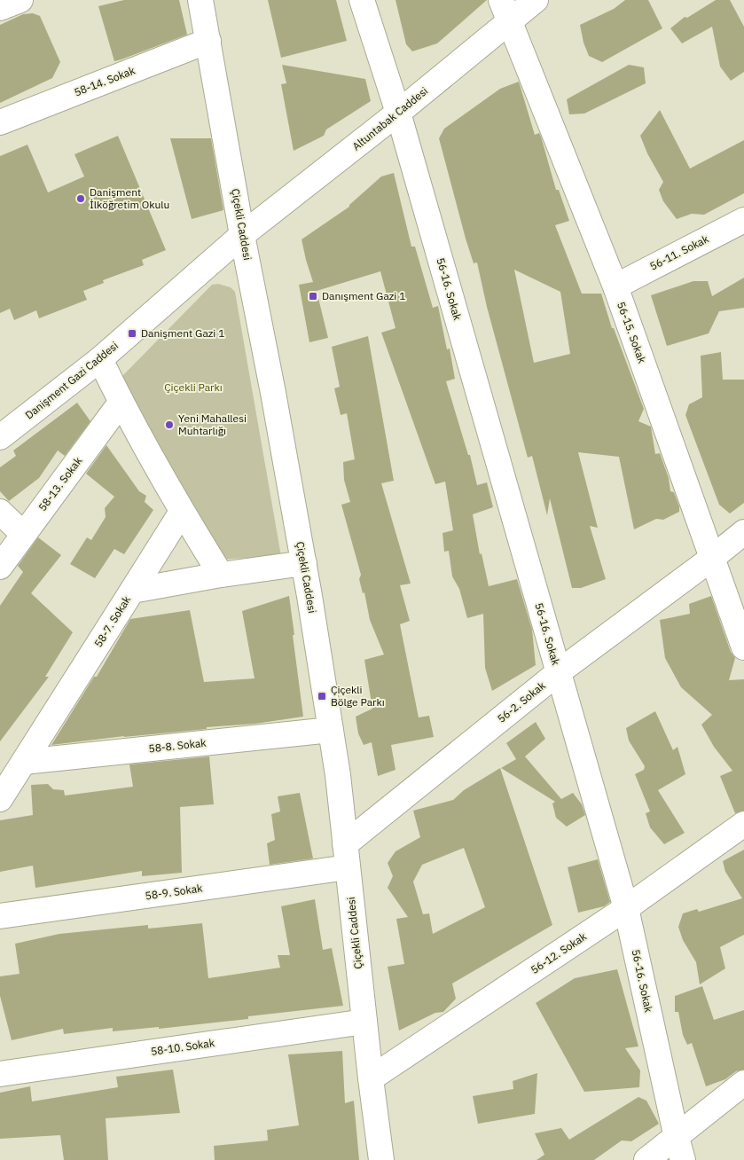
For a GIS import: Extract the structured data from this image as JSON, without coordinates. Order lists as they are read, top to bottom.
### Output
{
  "streets": {
    "street": [
      "58-14. Sokak",
      "Altuntabak Caddesi",
      "Çiçekli Caddesi",
      "56-11. Sokak",
      "56-16. Sokak",
      "56-15. Sokak",
      "Danişment Gazi Caddesi",
      "58-13. Sokak",
      "58-7. Sokak",
      "56-2. Sokak",
      "58-8. Sokak",
      "58-9. Sokak",
      "56-12. Sokak",
      "58-10. Sokak"
    ]
  },
  "crossings": [
    ["58-14. Sokak", "Çiçekli Caddesi"],
    ["Altuntabak Caddesi", "Çiçekli Caddesi"],
    ["Altuntabak Caddesi", "56-16. Sokak"],
    ["Altuntabak Caddesi", "56-15. Sokak"],
    ["Altuntabak Caddesi", "Danişment Gazi Caddesi"],
    ["Çiçekli Caddesi", "Danişment Gazi Caddesi"],
    ["Çiçekli Caddesi", "58-7. Sokak"],
    ["Çiçekli Caddesi", "56-2. Sokak"],
    ["Çiçekli Caddesi", "58-8. Sokak"],
    ["Çiçekli Caddesi", "58-9. Sokak"],
    ["Çiçekli Caddesi", "56-12. Sokak"],
    ["Çiçekli Caddesi", "58-10. Sokak"],
    ["56-11. Sokak", "56-15. Sokak"],
    ["56-16. Sokak", "56-2. Sokak"],
    ["56-16. Sokak", "56-12. Sokak"],
    ["56-15. Sokak", "56-2. Sokak"],
    ["58-7. Sokak", "58-8. Sokak"],
    ["56-2. Sokak", "58-9. Sokak"]
  ],
  "parks": ["Çiçekli Parkı"],
  "places": {
    "other": ["Danişment İlköğretim Okulu", "Yeni Mahallesi Muhtarlığı"],
    "transit": ["Danışment Gazi 1", "Danişment Gazi 1", "Çiçekli Bölge Parkı"]
  }
}
